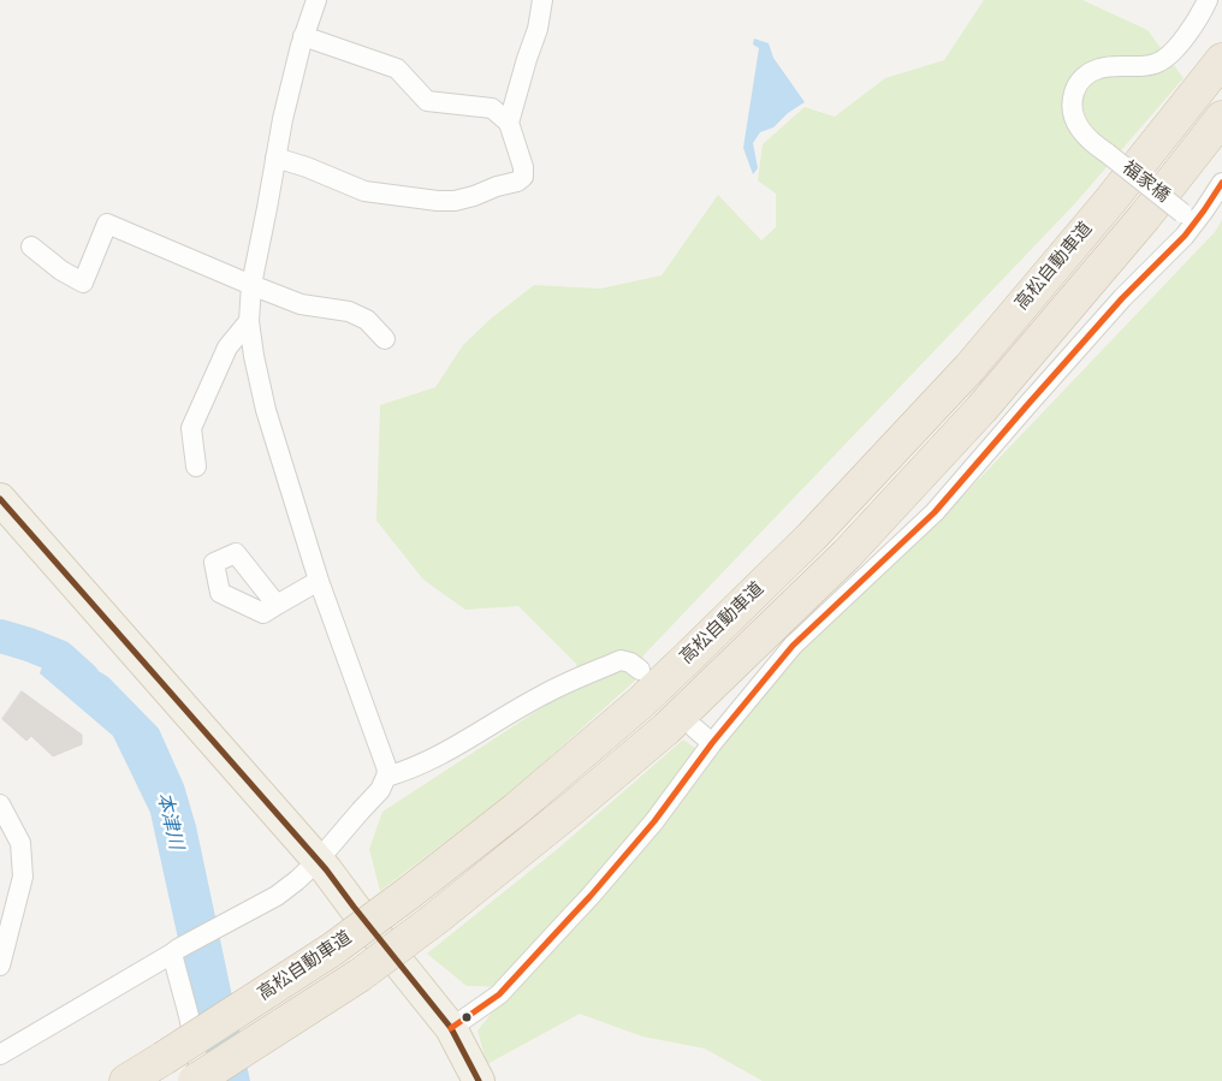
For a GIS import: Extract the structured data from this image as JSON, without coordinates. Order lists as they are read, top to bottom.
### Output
{
  "streets": {
    "highway": ["高松自動車道"],
    "street": ["福家橋"]
  },
  "water": ["本津川"]
}
